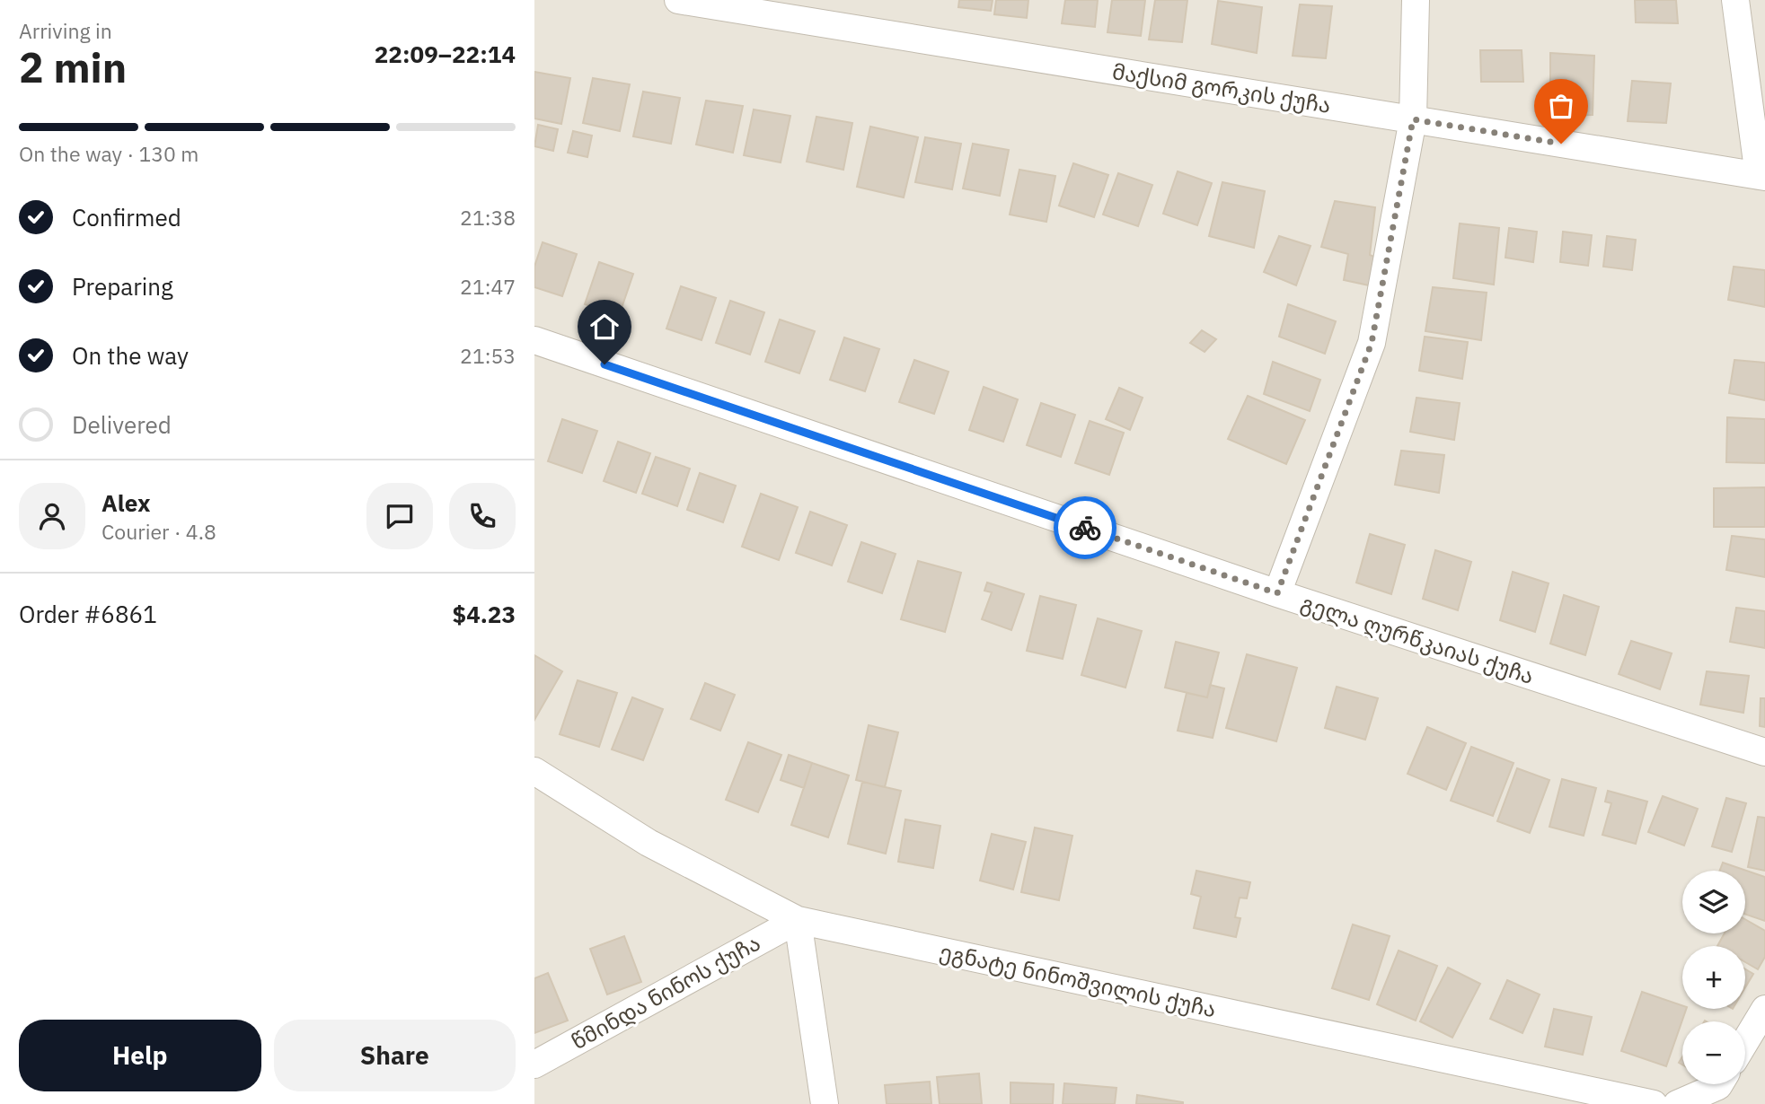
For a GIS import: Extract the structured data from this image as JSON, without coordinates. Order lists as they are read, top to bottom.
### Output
{
  "streets": {
    "street": [
      "მაქსიმ გორკის ქუჩა",
      "გელა ღურწკაიას ქუჩა",
      "ეგნატე ნინოშვილის ქუჩა",
      "წმინდა ნინოს ქუჩა"
    ]
  },
  "crossings": [
    ["ეგნატე ნინოშვილის ქუჩა", "წმინდა ნინოს ქუჩა"]
  ],
  "page": {
    "heading": ["2 min", "Arriving in", "22:09–22:14"],
    "panel": [
      "Alex",
      "Courier · 4.8",
      "Order #6861",
      "$4.23"
    ],
    "bar": "On the way · 130 m",
    "list": [
      ["Confirmed", "21:38"],
      ["Preparing", "21:47"],
      ["On the way", "21:53"],
      "Delivered"
    ],
    "map_buttons": ["+", "−"],
    "buttons": ["Help", "Share"]
  }
}
